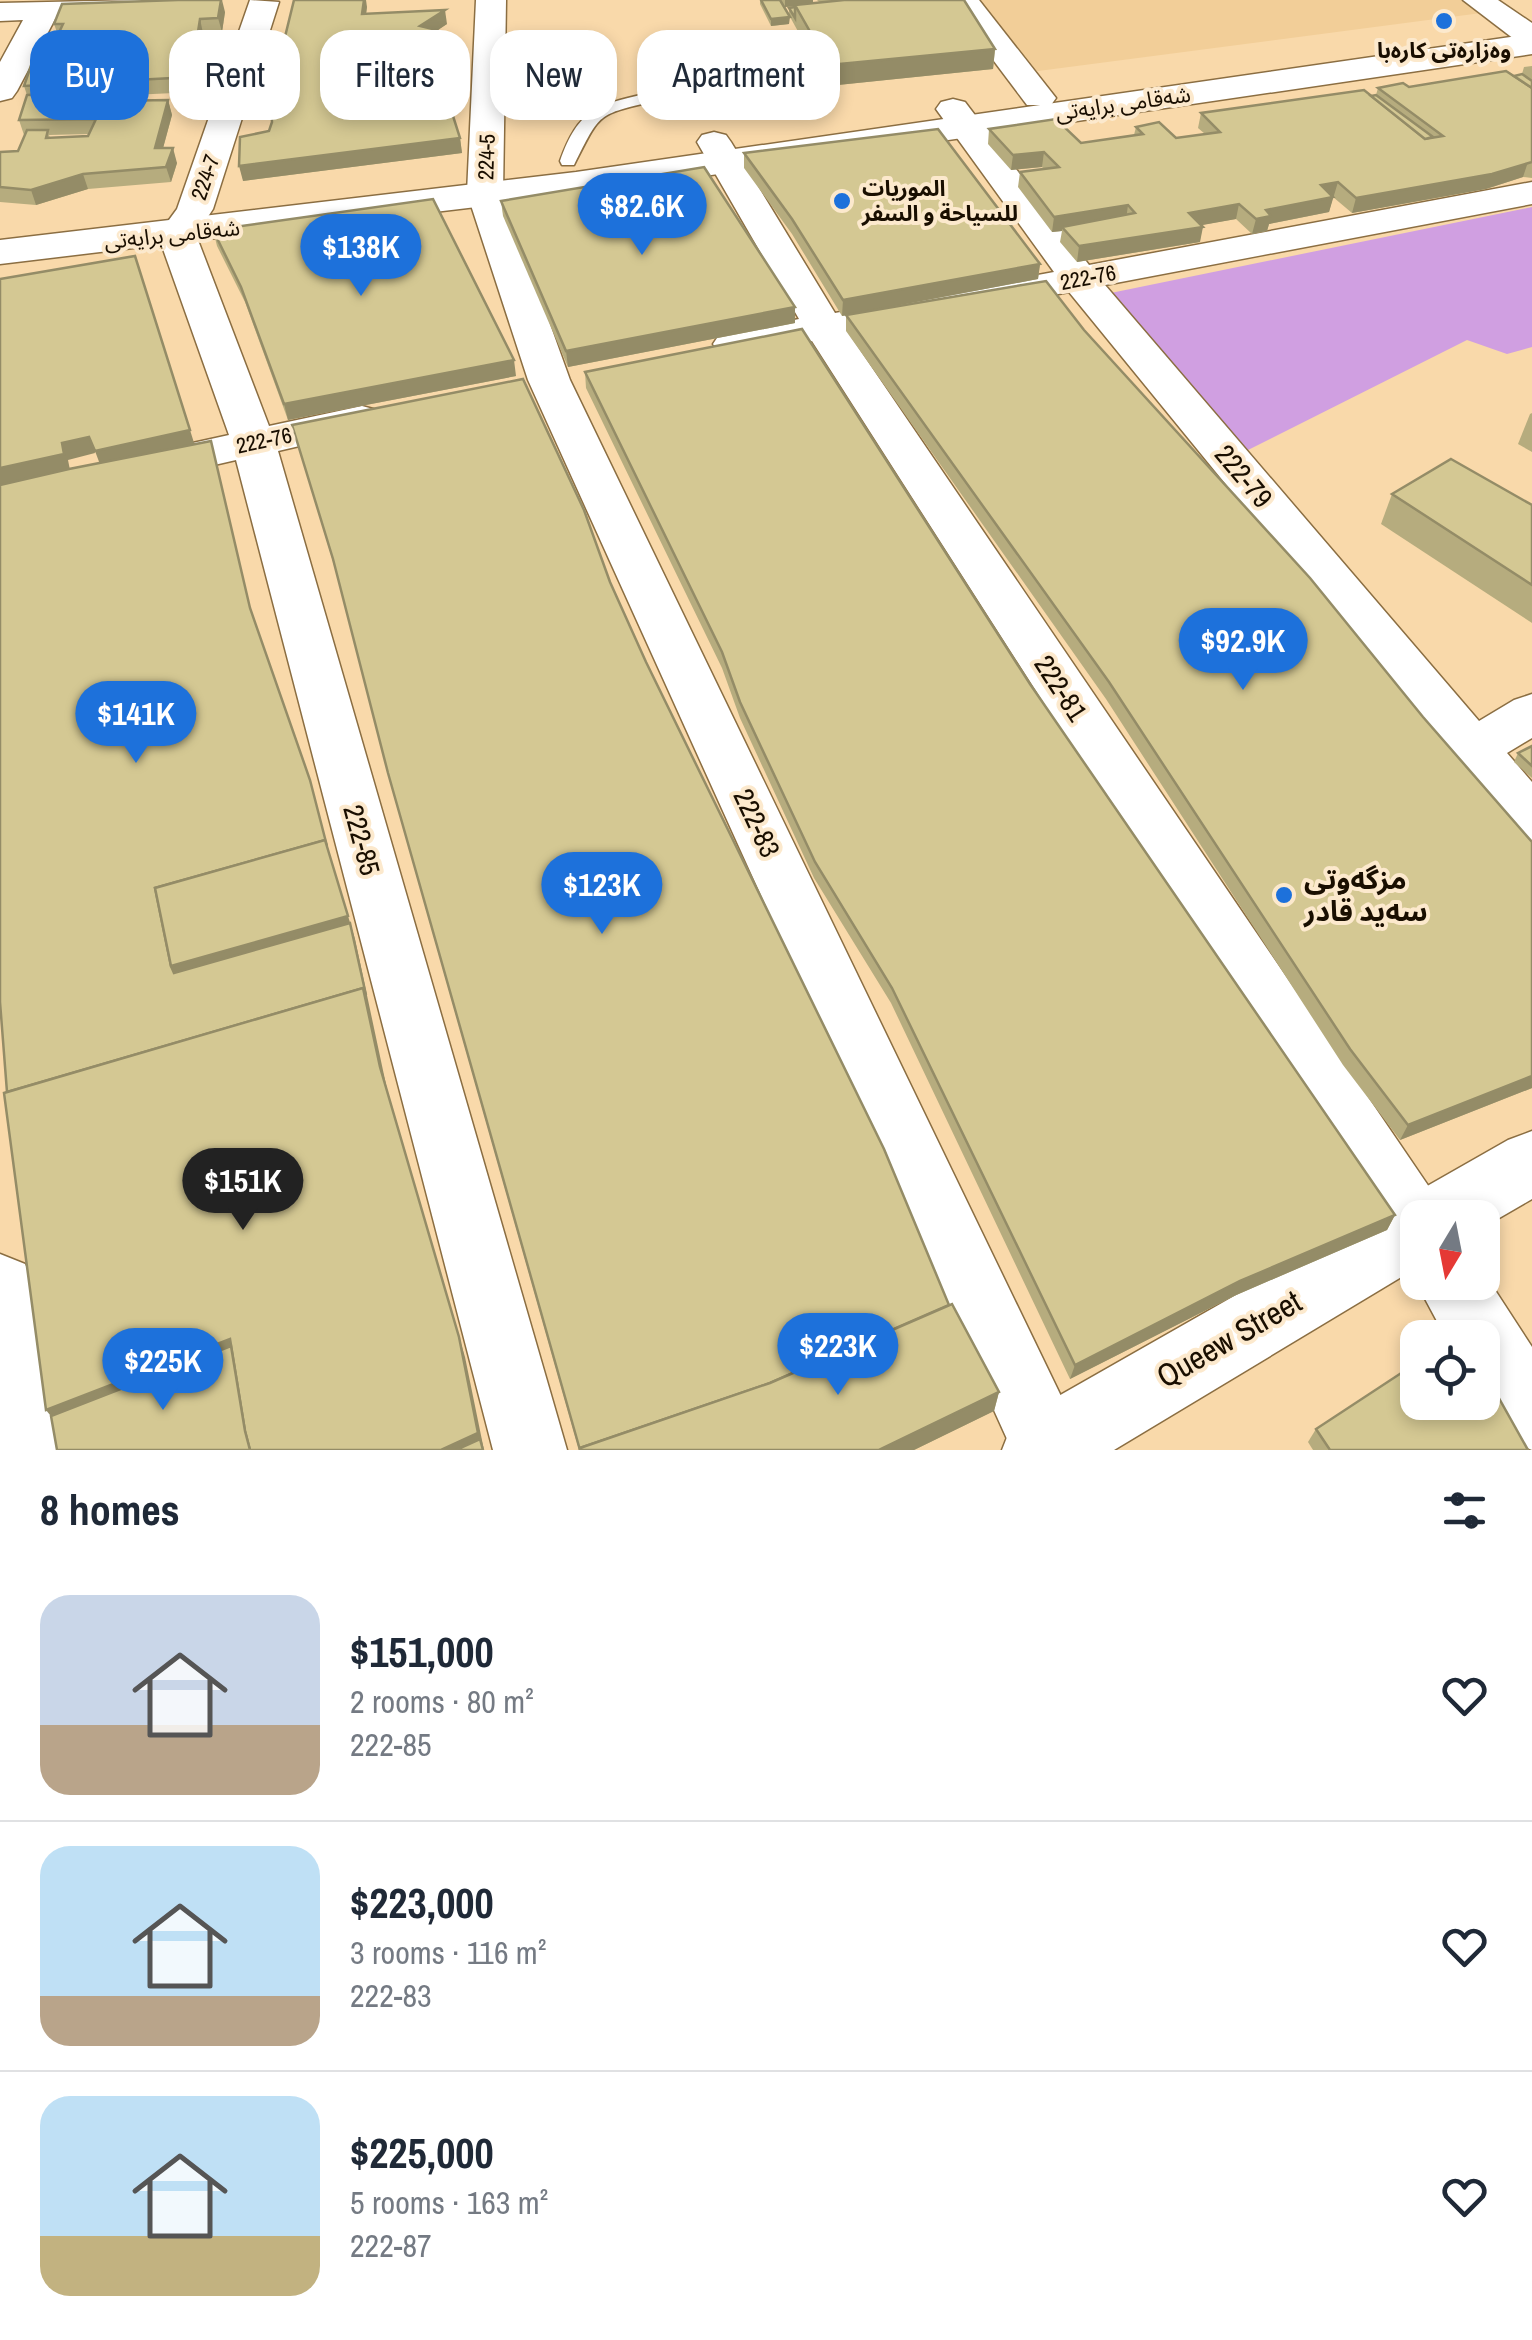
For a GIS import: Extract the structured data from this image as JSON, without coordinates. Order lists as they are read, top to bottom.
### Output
{
  "streets": {
    "main road": ["شەقامی برایەتی", "Queew Street"],
    "street": [
      "224-5",
      "224-7",
      "222-76",
      "222-79",
      "222-81",
      "222-83",
      "222-85"
    ]
  },
  "crossings": [
    ["شەقامی برایەتی", "224-5"],
    ["شەقامی برایەتی", "224-7"],
    ["شەقامی برایەتی", "222-79"],
    ["شەقامی برایەتی", "222-81"],
    ["شەقامی برایەتی", "222-83"],
    ["شەقامی برایەتی", "222-85"],
    ["224-5", "222-83"],
    ["224-7", "222-85"],
    ["222-76", "222-79"],
    ["222-76", "222-81"],
    ["222-76", "222-85"],
    ["222-83", "Queew Street"]
  ],
  "places": ["وەزارەتی کارەبا", "الموريات للسياحة و السفر", "مزگەوتی سەید قادر"],
  "north": "bottom",
  "page": {
    "chip": [
      "Buy",
      "Rent",
      "Filters",
      "New",
      "Apartment"
    ],
    "price": [
      "$82.6K",
      "$138K",
      "$92.9K",
      "$141K",
      "$123K",
      "$151K",
      "$223K",
      "$225K"
    ],
    "heading": "8 homes",
    "list": [
      {
        "name": "$151,000",
        "note": "2 rooms · 80 m² · 222-85"
      },
      {
        "name": "$223,000",
        "note": "3 rooms · 116 m² · 222-83"
      },
      {
        "name": "$225,000",
        "note": "5 rooms · 163 m² · 222-87"
      }
    ]
  }
}
